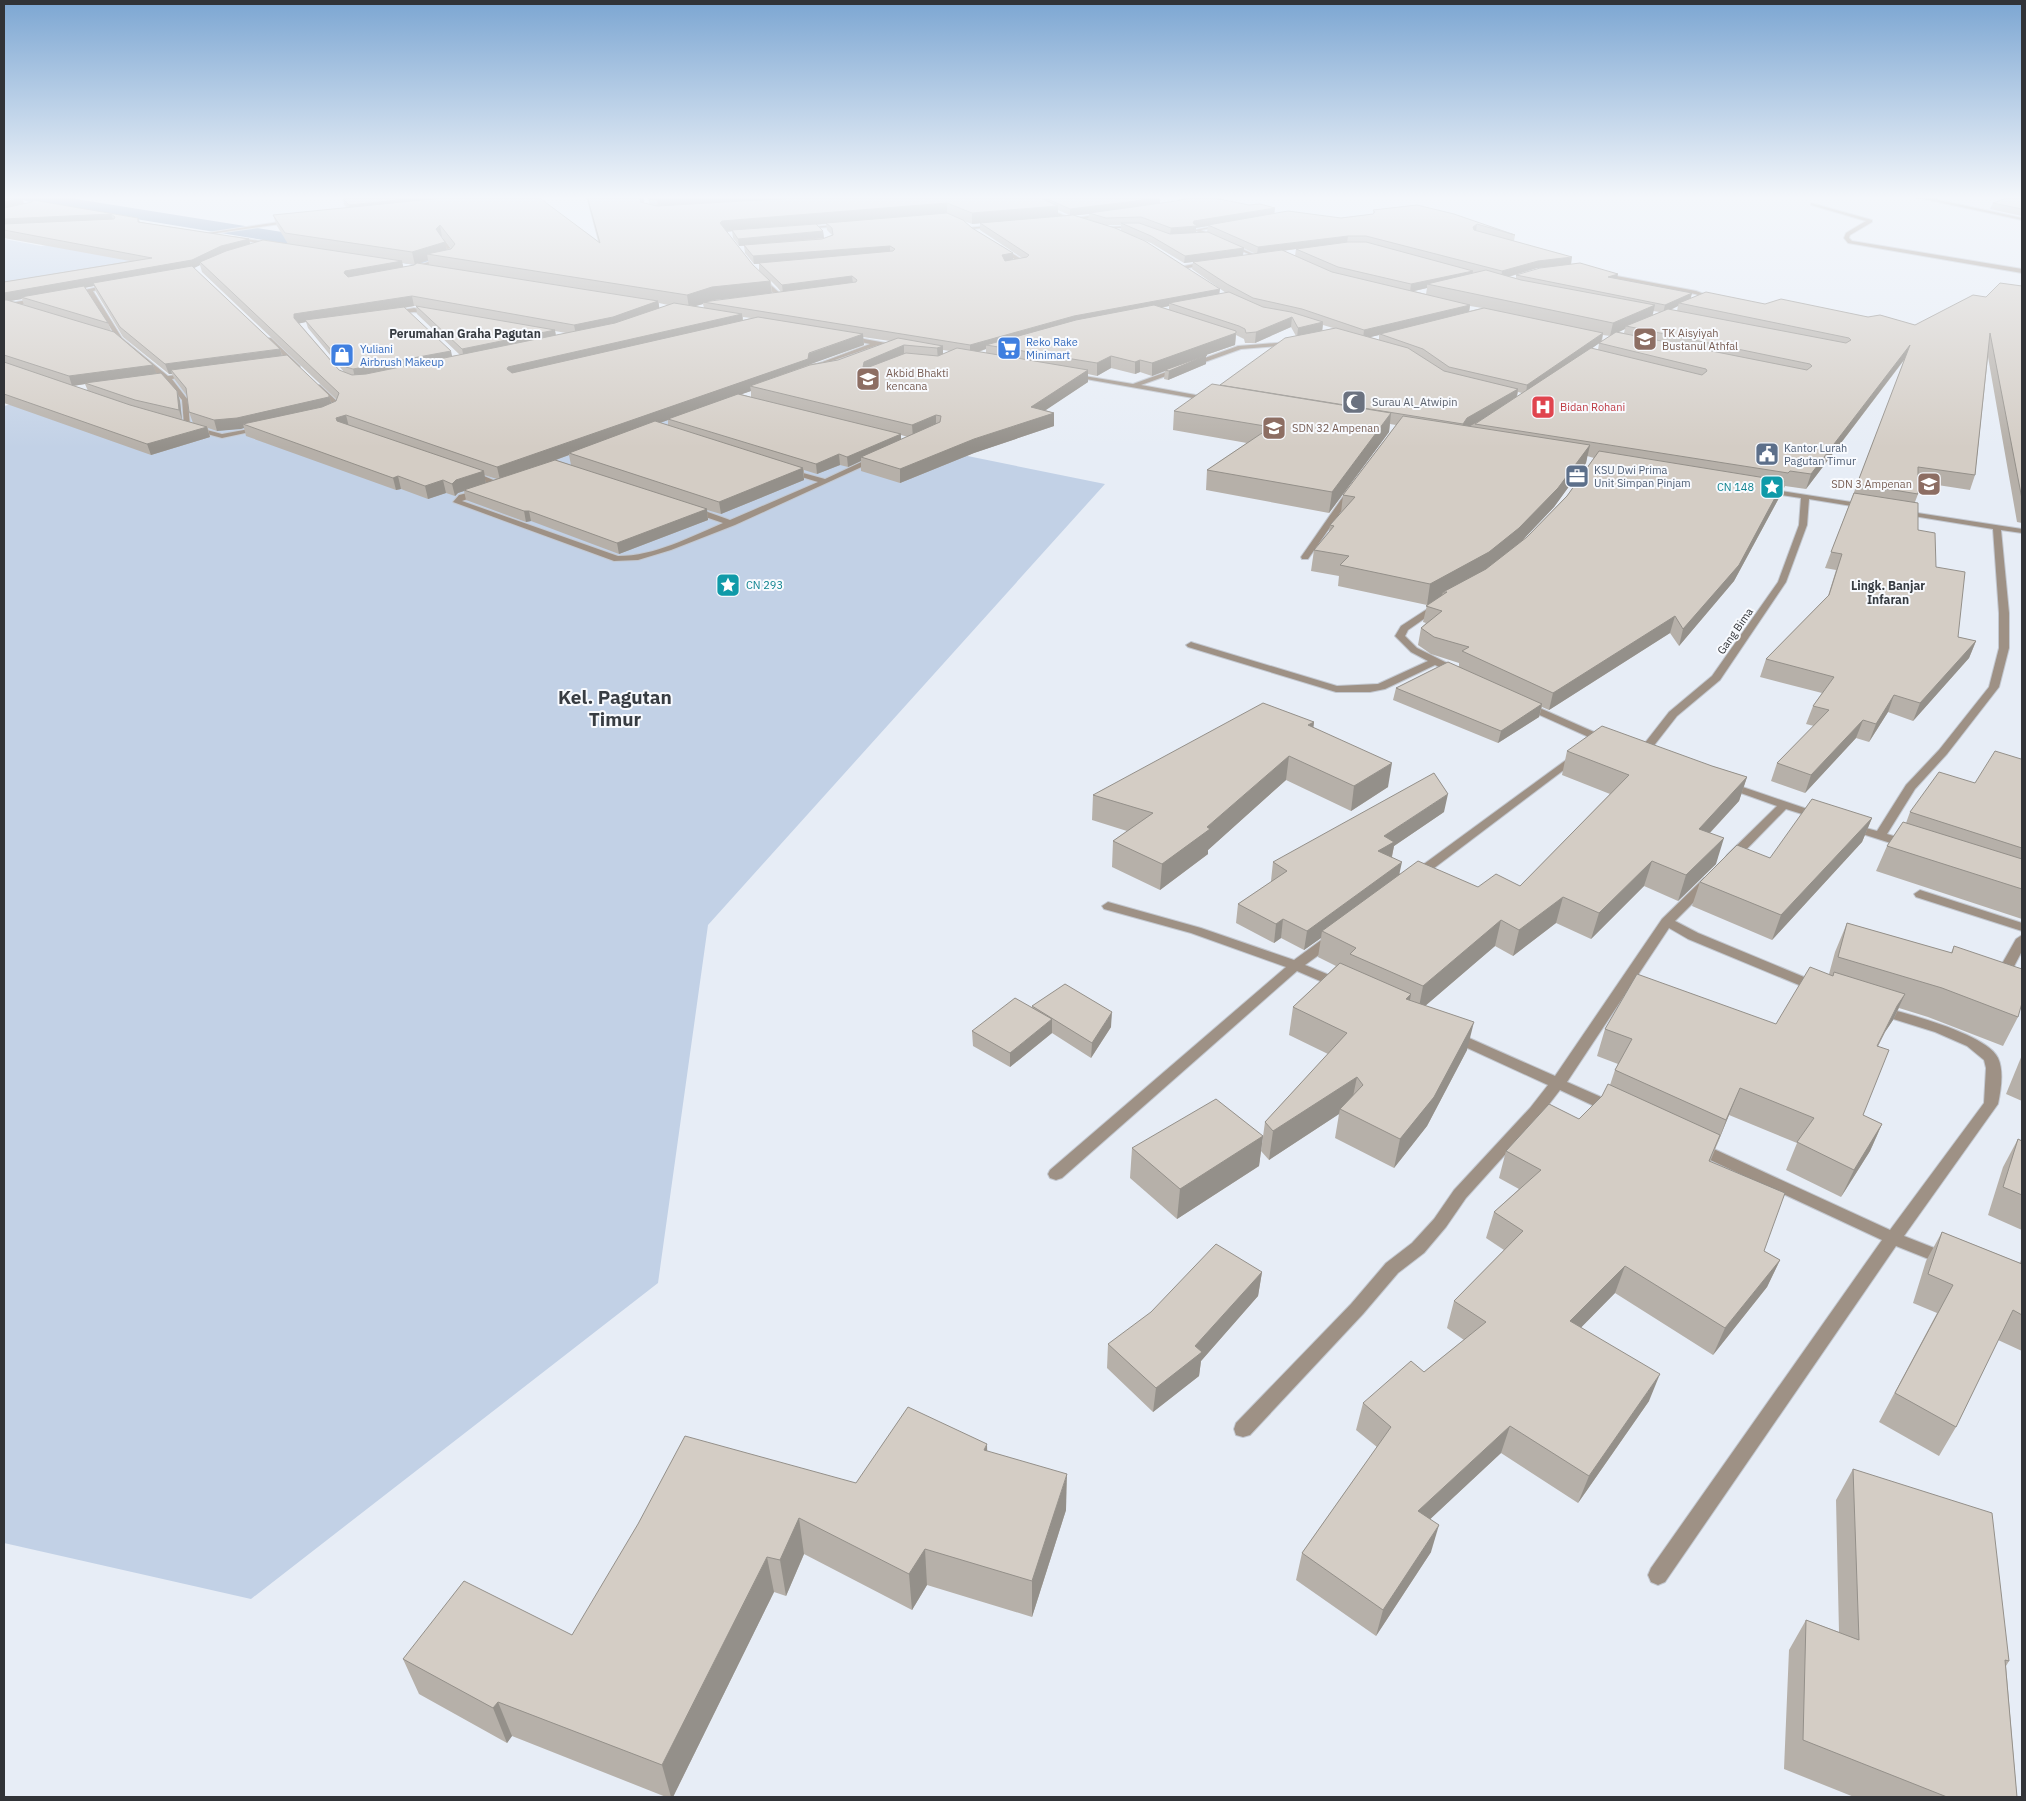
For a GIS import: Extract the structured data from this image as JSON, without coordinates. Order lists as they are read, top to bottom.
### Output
{
  "streets": {
    "street": ["Gang Bima"]
  },
  "districts": ["Perumahan Graha Pagutan", "Lingk. Banjar Infaran", "Kel. Pagutan Timur"],
  "places": {
    "school or university": [
      "TK Aisyiyah Bustanul Athfal",
      "Akbid Bhakti kencana",
      "SDN 32 Ampenan",
      "SDN 3 Ampenan"
    ],
    "supermarket": ["Reko Rake Minimart"],
    "shop": ["Yuliani Airbrush Makeup"],
    "mosque": ["Surau Al_Atwipin"],
    "hospital": ["Bidan Rohani"],
    "public building": ["Kantor Lurah Pagutan Timur"],
    "office": ["KSU Dwi Prima Unit Simpan Pinjam"],
    "place": ["CN 148", "CN 293"]
  }
}
